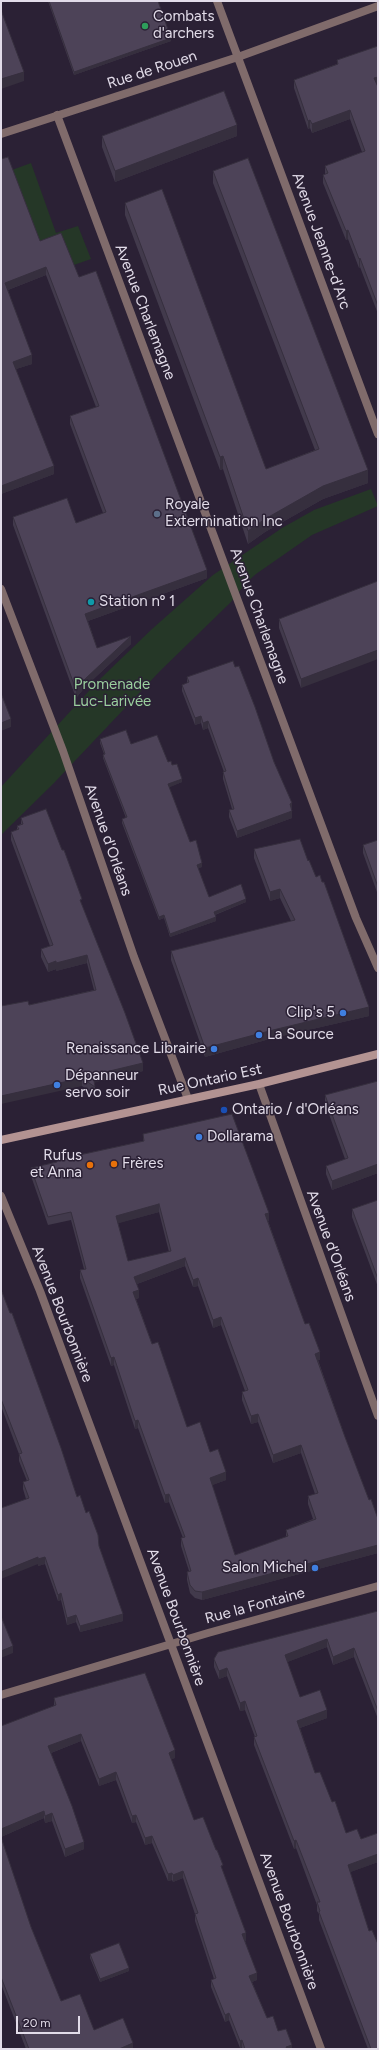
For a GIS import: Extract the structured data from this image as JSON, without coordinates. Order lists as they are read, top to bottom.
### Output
{
  "streets": {
    "main road": ["Rue Ontario Est"],
    "street": [
      "Rue de Rouen",
      "Avenue Jeanne-d'Arc",
      "Avenue Charlemagne",
      "Avenue d'Orléans",
      "Avenue Bourbonnière",
      "Rue la Fontaine"
    ]
  },
  "crossings": [
    ["Rue de Rouen", "Avenue Jeanne-d'Arc"],
    ["Rue de Rouen", "Avenue Charlemagne"],
    ["Avenue d'Orléans", "Rue Ontario Est"],
    ["Avenue Bourbonnière", "Rue la Fontaine"]
  ],
  "parks": ["Promenade Luc-Larivée"],
  "places": [
    "Combats d'archers",
    "Royale Extermination Inc",
    "Station nº 1",
    "Clip's 5",
    "La Source",
    "Renaissance Librairie",
    "Dépanneur servo soir",
    "Ontario / d'Orléans",
    "Dollarama",
    "Frères",
    "Rufus et Anna",
    "Salon Michel"
  ],
  "scale_bar": "20 m"
}
